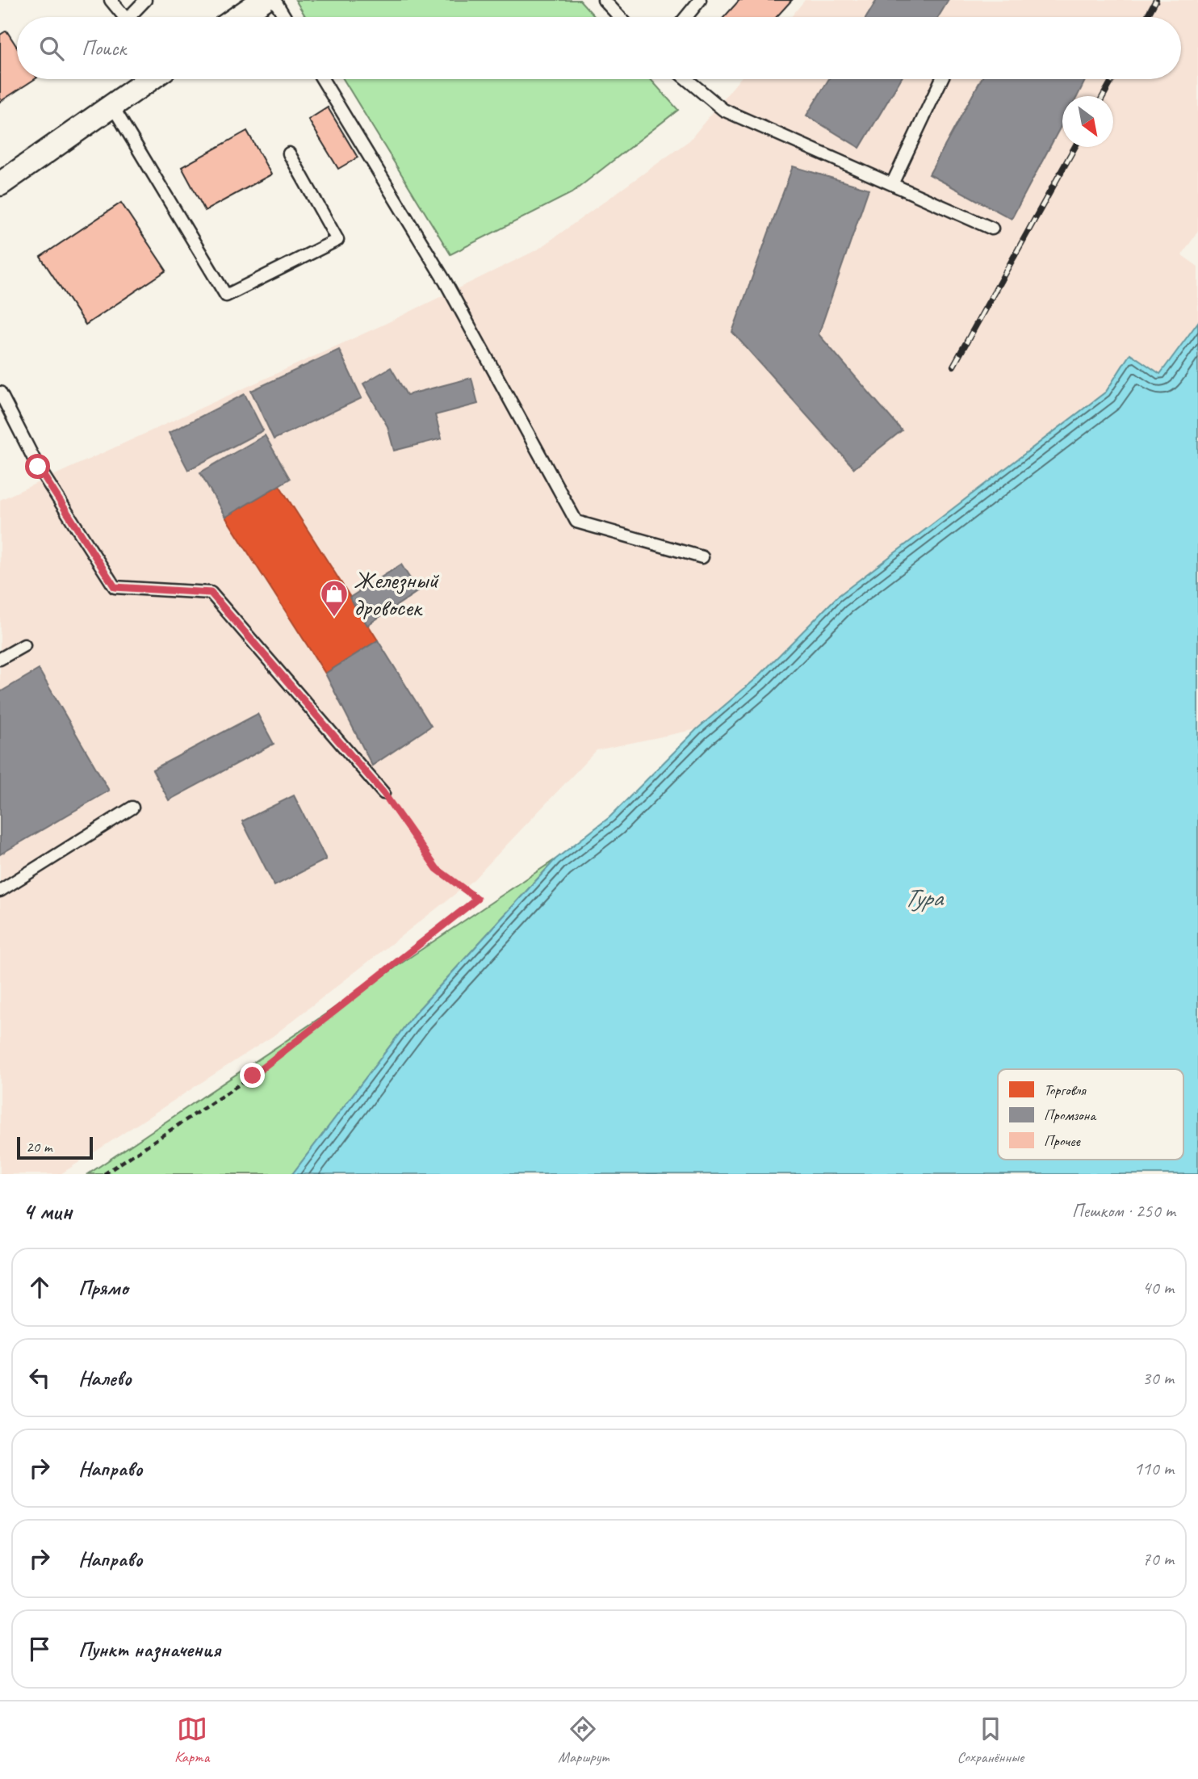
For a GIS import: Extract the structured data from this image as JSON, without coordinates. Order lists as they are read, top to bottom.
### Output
{
  "water": ["Тура"],
  "places": {
    "shop": ["Железный дровосек"]
  },
  "legend": ["Торговля", "Промзона", "Прочее"],
  "scale_bar": "20 m",
  "north": "bottom right",
  "page": {
    "search": "Поиск",
    "scale": "20 m",
    "heading": ["4 мин", "Пешком · 250 m"],
    "list": [
      ["Прямо", "40 m"],
      ["Налево", "30 m"],
      ["Направо", "110 m"],
      ["Направо", "70 m"],
      "Пункт назначения"
    ],
    "nav": ["Карта", "Маршрут", "Сохранённые"]
  }
}
